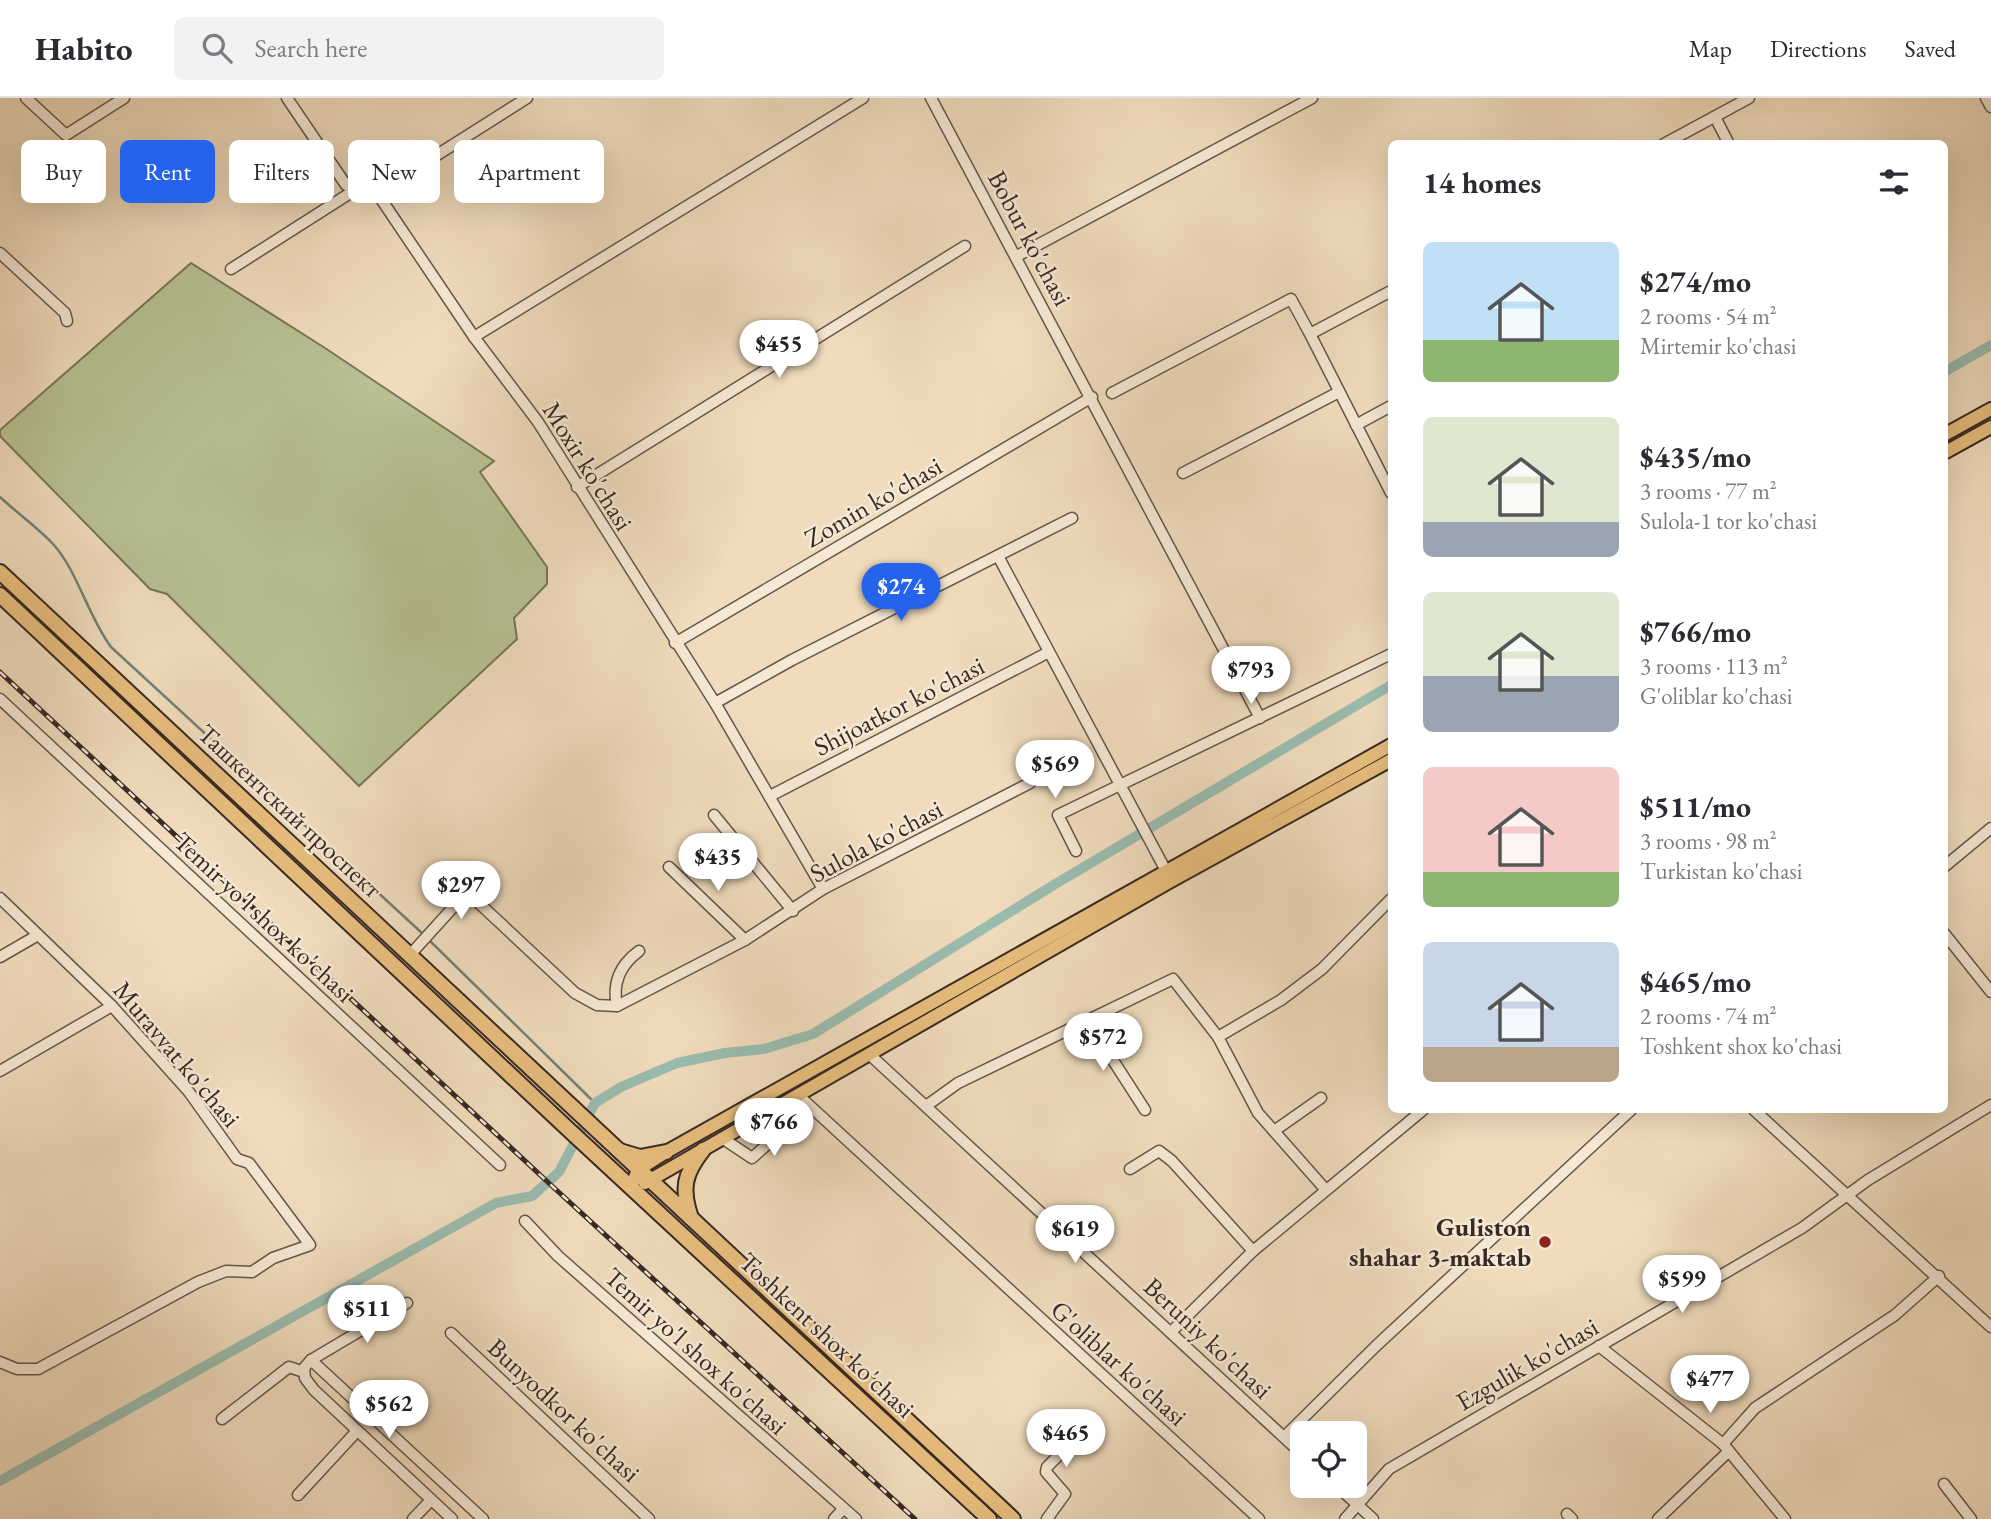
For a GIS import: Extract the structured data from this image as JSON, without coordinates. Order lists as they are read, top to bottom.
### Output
{
  "streets": {
    "highway": ["Ташкентский проспект", "Toshkent shox ko'chasi"],
    "street": [
      "Bobur ko'chasi",
      "Moxir ko'chasi",
      "Zomin ko'chasi",
      "Shijoatkor ko'chasi",
      "Sulola ko'chasi",
      "Temir yo'l shox ko'chasi",
      "Muravvat ko'chasi",
      "Beruniy ko'chasi",
      "G'oliblar ko'chasi",
      "Ezgulik ko'chasi",
      "Bunyodkor ko'chasi"
    ]
  },
  "crossings": [
    ["Bobur ko'chasi", "Zomin ko'chasi"],
    ["Moxir ko'chasi", "Zomin ko'chasi"],
    ["Moxir ko'chasi", "Shijoatkor ko'chasi"],
    ["Moxir ko'chasi", "Sulola ko'chasi"],
    ["Ташкентский проспект", "Toshkent shox ko'chasi"]
  ],
  "places": ["Guliston shahar 3-maktab"],
  "page": {
    "header": "Habito",
    "search": "Search here",
    "nav": ["Map", "Directions", "Saved"],
    "chip": [
      "Buy",
      "Rent",
      "Filters",
      "New",
      "Apartment"
    ],
    "heading": "14 homes",
    "list": [
      {
        "name": "$274/mo",
        "note": "2 rooms · 54 m² · Mirtemir ko'chasi"
      },
      {
        "name": "$435/mo",
        "note": "3 rooms · 77 m² · Sulola-1 tor ko'chasi"
      },
      {
        "name": "$766/mo",
        "note": "3 rooms · 113 m² · G'oliblar ko'chasi"
      },
      {
        "name": "$511/mo",
        "note": "3 rooms · 98 m² · Turkistan ko'chasi"
      },
      {
        "name": "$465/mo",
        "note": "2 rooms · 74 m² · Toshkent shox ko'chasi"
      }
    ],
    "price": [
      "$455",
      "$274",
      "$793",
      "$569",
      "$435",
      "$297",
      "$572",
      "$766",
      "$619",
      "$599",
      "$511",
      "$477",
      "$562",
      "$465"
    ]
  }
}
